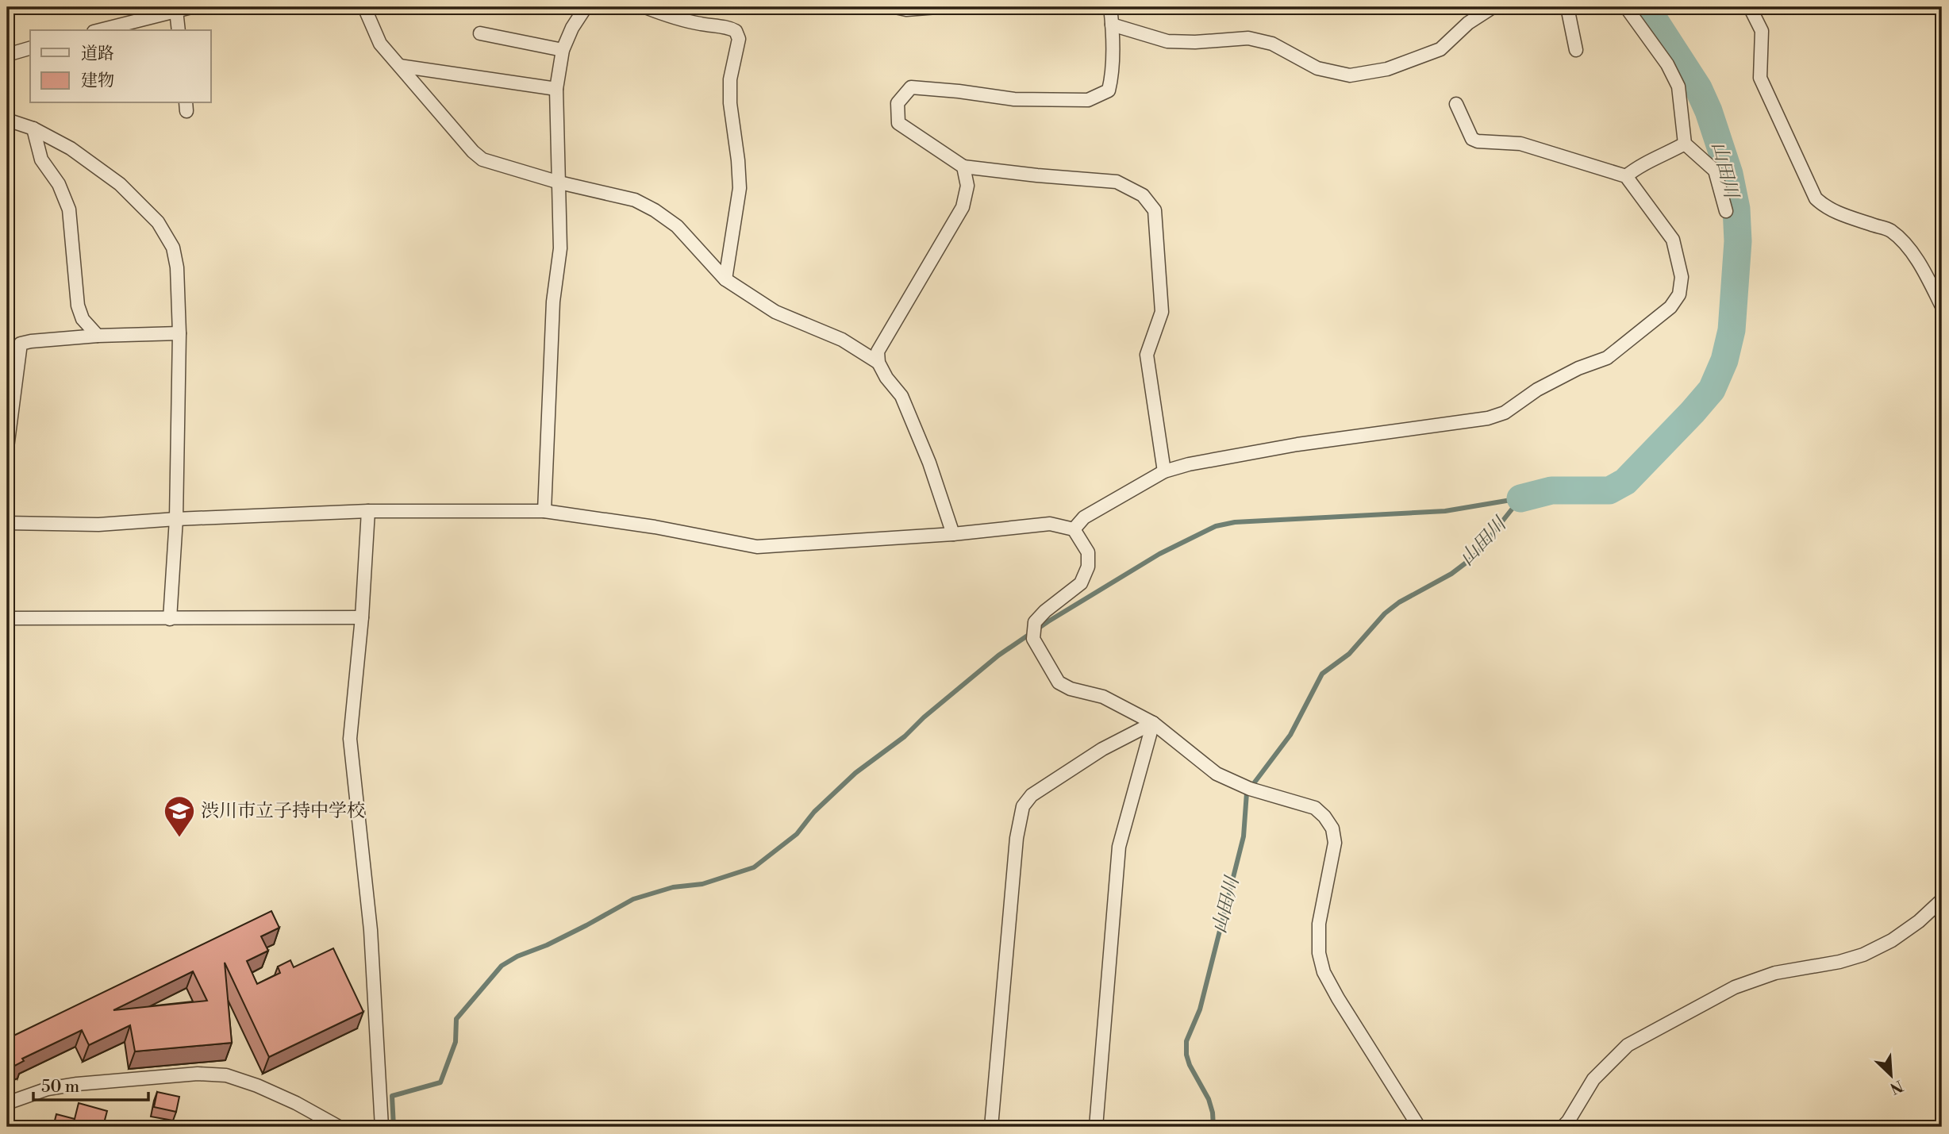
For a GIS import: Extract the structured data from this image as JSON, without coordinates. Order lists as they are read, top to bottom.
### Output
{
  "water": ["山田川"],
  "places": {
    "school or university": ["渋川市立子持中学校"]
  },
  "legend": ["道路", "建物"],
  "scale_bar": "50 m",
  "north": "bottom right"
}
